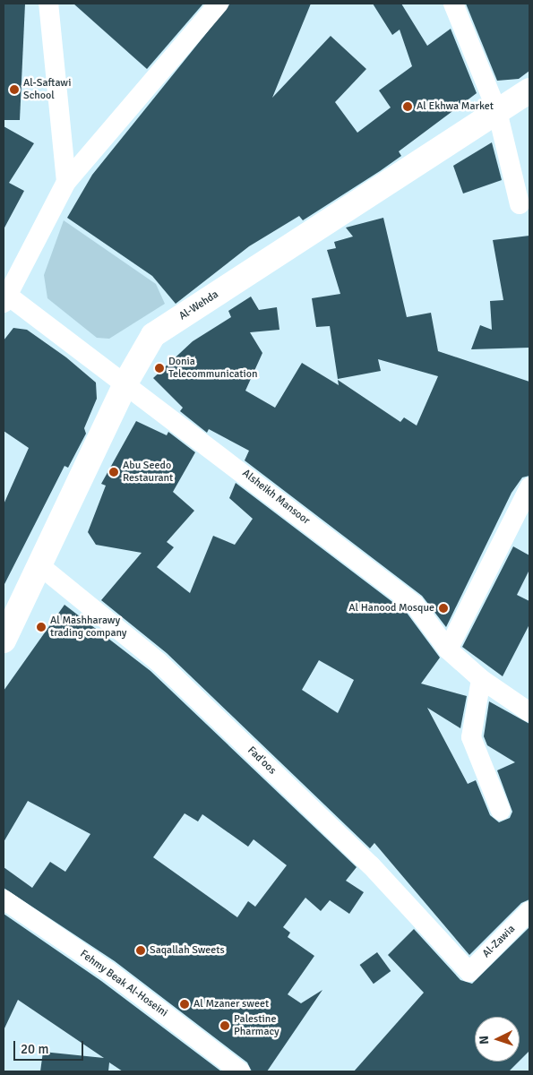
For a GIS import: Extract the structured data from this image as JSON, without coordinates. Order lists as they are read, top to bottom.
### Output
{
  "streets": {
    "main road": ["Al-Wehda"],
    "street": [
      "Alsheikh Mansoor",
      "Fad'oos",
      "Al-Zawia",
      "Fehmy Beak Al-Hoseini"
    ]
  },
  "crossings": [
    ["Al-Wehda", "Alsheikh Mansoor"],
    ["Al-Wehda", "Fad'oos"],
    ["Fad'oos", "Al-Zawia"]
  ],
  "places": [
    "Al-Saftawi School",
    "Al Ekhwa Market",
    "Donia Telecommunication",
    "Abu Seedo Restaurant",
    "Al Hanood Mosque",
    "Al Mashharawy trading company",
    "Saqallah Sweets",
    "Al Mzaner sweet",
    "Palestine Pharmacy"
  ],
  "scale_bar": "20 m",
  "north": "left"
}
